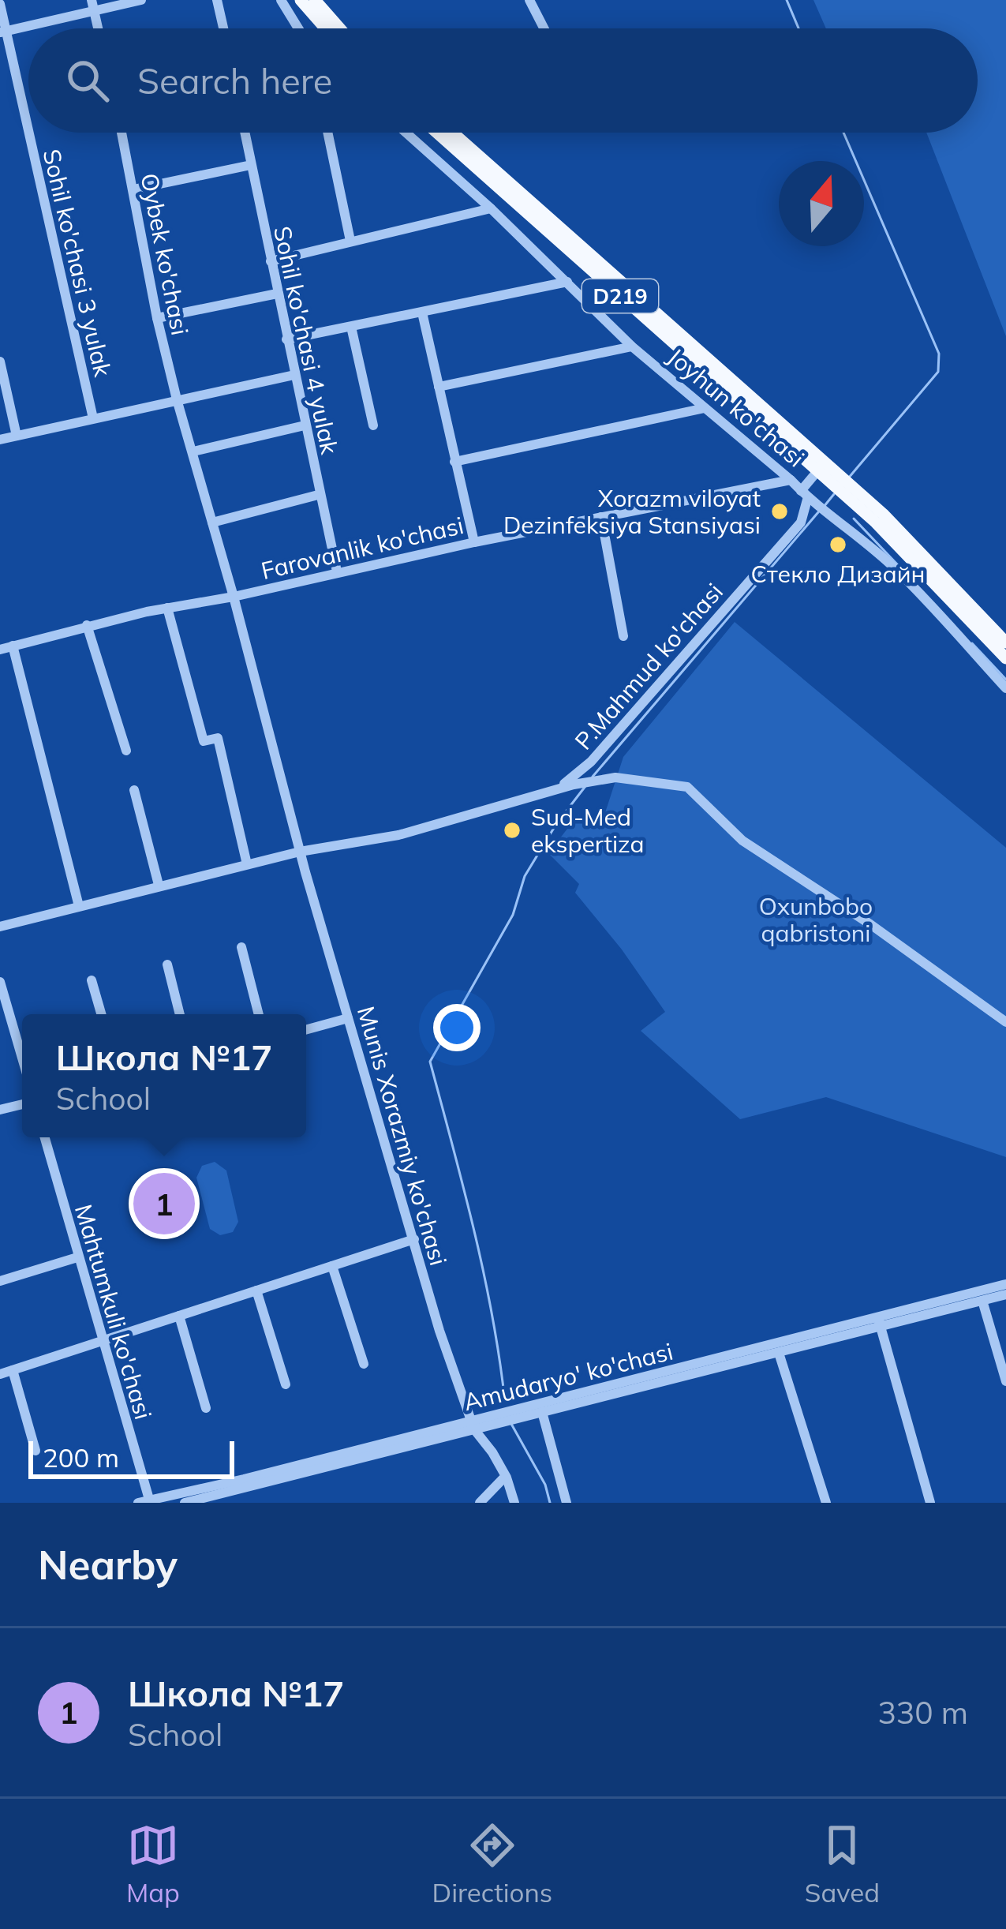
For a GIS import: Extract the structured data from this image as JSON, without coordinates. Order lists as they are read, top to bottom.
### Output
{
  "streets": {
    "main road": ["D219", "Joyhun ko'chasi"],
    "street": [
      "Oybek ko'chasi",
      "Sohil ko'chasi 3 yulak",
      "Sohil ko'chasi 4 yulak",
      "Farovanlik ko'chasi",
      "P.Mahmud ko'chasi",
      "Munis Xorazmiy ko'chasi",
      "Mahtumkuli ko'chasi",
      "Amudaryo' ko'chasi"
    ]
  },
  "crossings": [
    ["Oybek ko'chasi", "Farovanlik ko'chasi"],
    ["Oybek ko'chasi", "Munis Xorazmiy ko'chasi"],
    ["D219", "Joyhun ko'chasi"],
    ["D219", "P.Mahmud ko'chasi"],
    ["Sohil ko'chasi 4 yulak", "Farovanlik ko'chasi"],
    ["Joyhun ko'chasi", "Farovanlik ko'chasi"],
    ["Joyhun ko'chasi", "P.Mahmud ko'chasi"],
    ["Farovanlik ko'chasi", "Munis Xorazmiy ko'chasi"],
    ["P.Mahmud ko'chasi", "Munis Xorazmiy ko'chasi"],
    ["Munis Xorazmiy ko'chasi", "Amudaryo' ko'chasi"],
    ["Mahtumkuli ko'chasi", "Amudaryo' ko'chasi"]
  ],
  "parks": ["Oxunbobo qabristoni"],
  "places": ["Xorazm viloyat Dezinfeksiya Stansiyasi", "Стекло Дизайн", "Sud-Med ekspertiza"],
  "scale_bar": "200 m",
  "north": "top",
  "page": {
    "search": "Search here",
    "popup": ["Школа №17", "School"],
    "pins": "1",
    "scale": "200 m",
    "heading": "Nearby",
    "list": [
      {
        "mark": "1",
        "name": "Школа №17",
        "note": "School",
        "value": "330 m"
      }
    ],
    "nav": ["Map", "Directions", "Saved"]
  }
}
